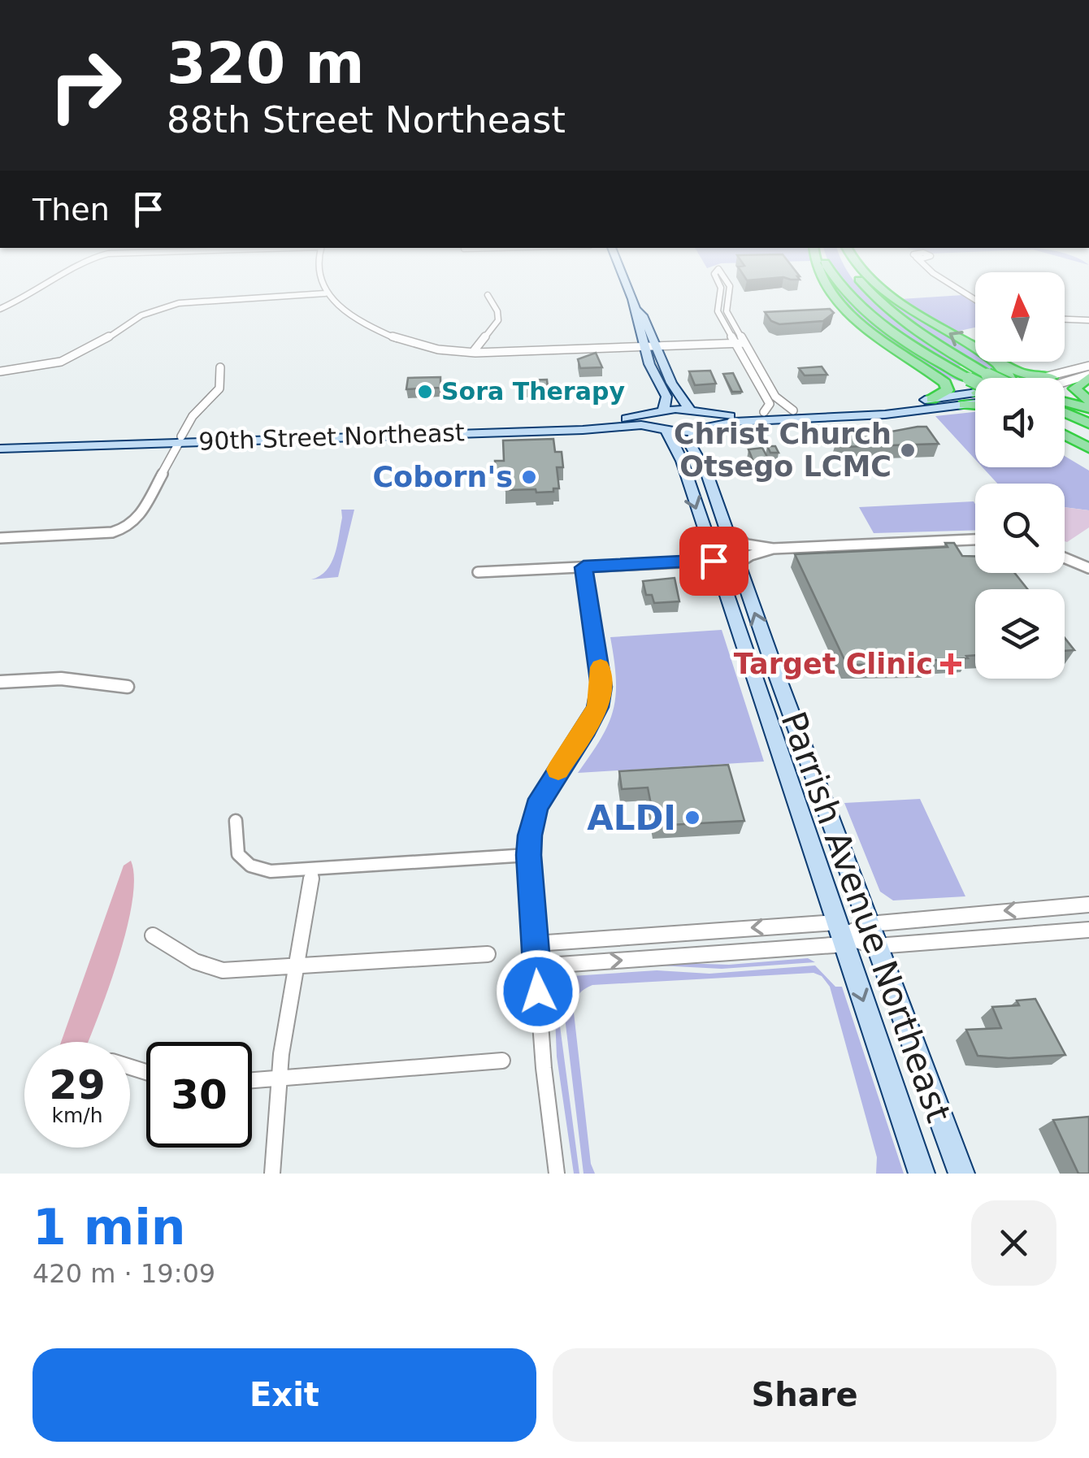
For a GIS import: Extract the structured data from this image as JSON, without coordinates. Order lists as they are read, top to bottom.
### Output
{
  "streets": {
    "main road": ["90th Street Northeast", "Parrish Avenue Northeast"]
  },
  "crossings": [
    ["90th Street Northeast", "Parrish Avenue Northeast"]
  ],
  "places": {
    "other": [
      "Sora Therapy",
      "Christ Church Otsego LCMC",
      "Coborn's",
      "ALDI"
    ],
    "health": ["Target Clinic"]
  },
  "north": "top",
  "page": {
    "turn": ["320 m", "88th Street Northeast"],
    "then": "Then",
    "speed": "29 km/h",
    "limit": "30",
    "heading": ["1 min", "420 m · 19:09"],
    "buttons": ["Exit", "Share"]
  }
}
